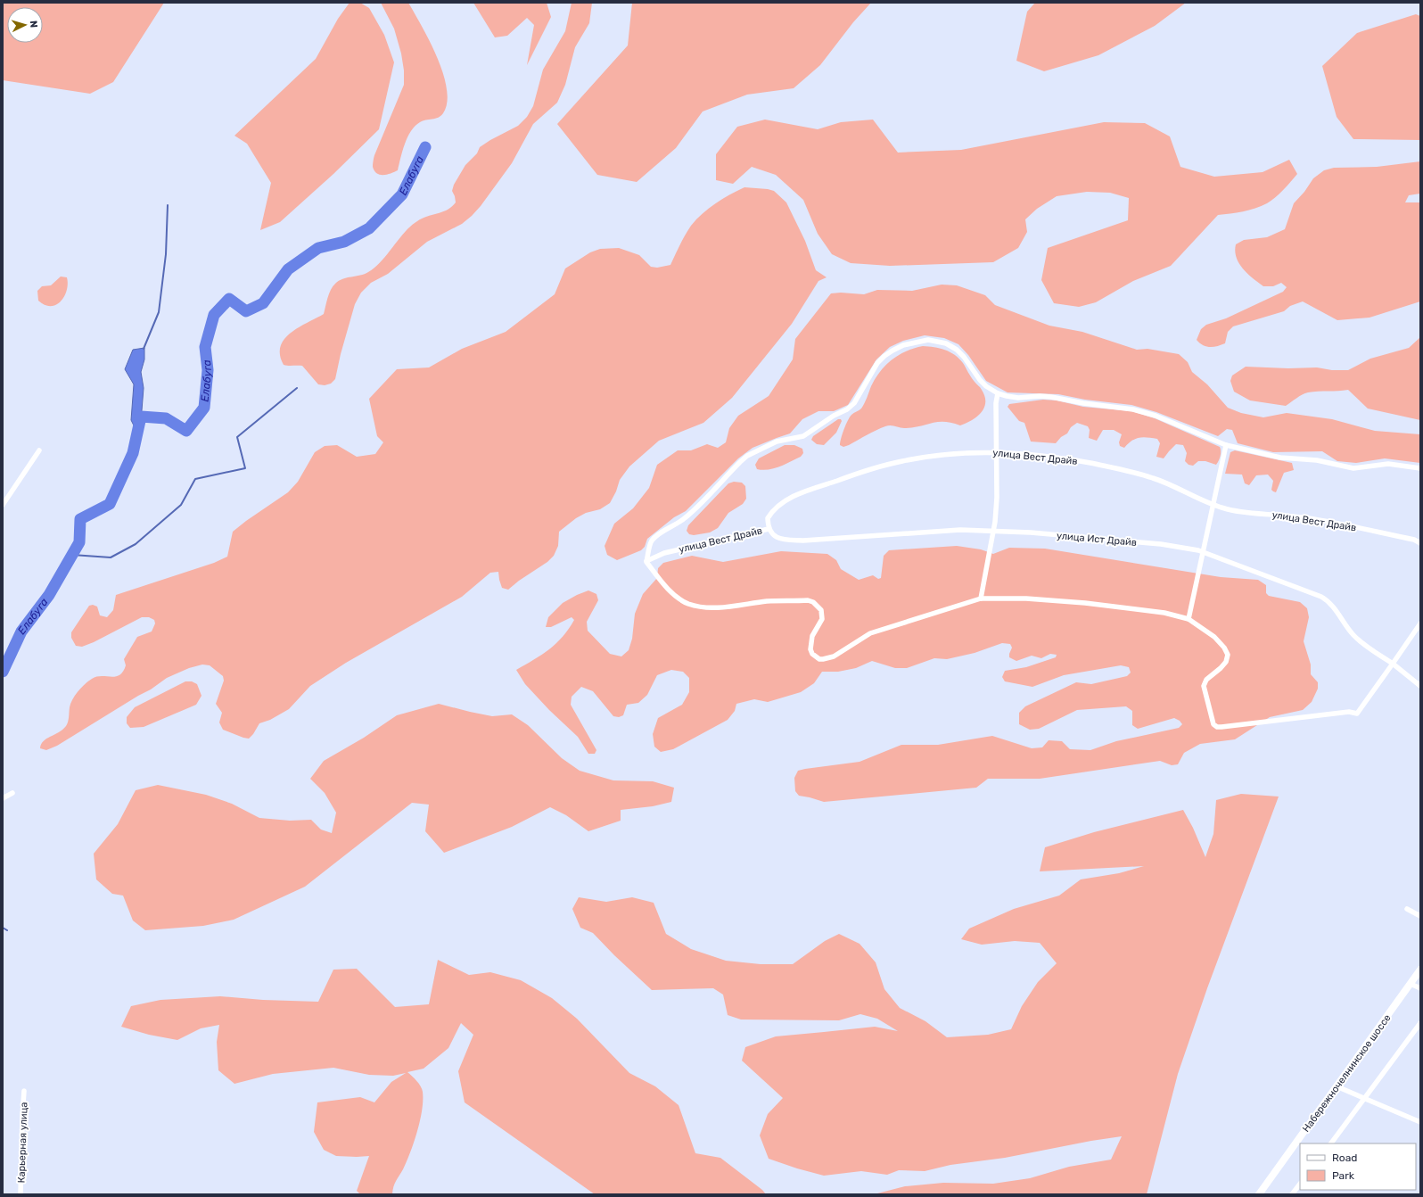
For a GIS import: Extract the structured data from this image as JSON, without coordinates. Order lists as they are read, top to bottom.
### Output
{
  "streets": {
    "main road": ["Набережночелнинское шоссе"],
    "street": ["улица Вест Драйв", "улица Ист Драйв", "Карьерная улица"]
  },
  "crossings": [
    ["улица Вест Драйв", "улица Ист Драйв"]
  ],
  "water": ["Елабуга"],
  "legend": ["Road", "Park"],
  "north": "right"
}
